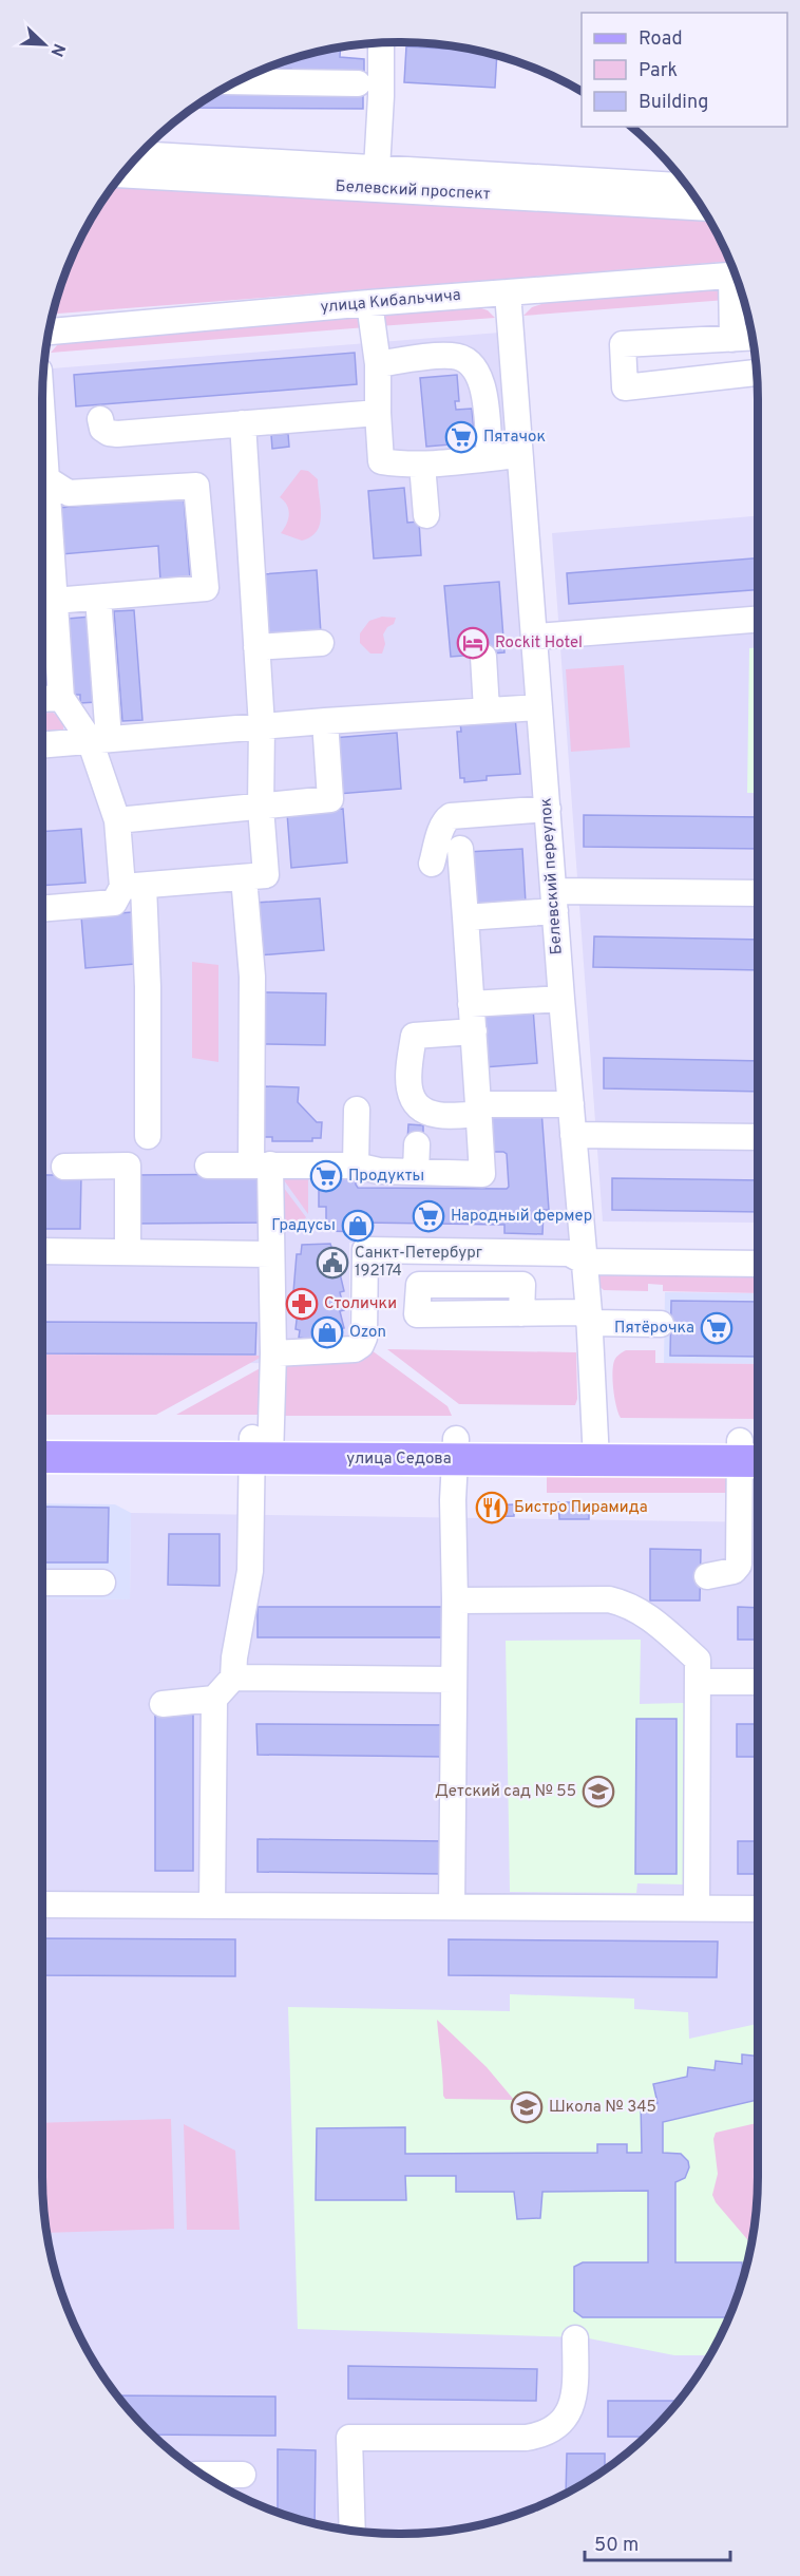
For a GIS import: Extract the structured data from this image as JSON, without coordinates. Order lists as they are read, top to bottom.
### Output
{
  "streets": {
    "main road": ["улица Седова"],
    "street": ["Белевский проспект", "улица Кибальчича", "Белевский переулок"]
  },
  "crossings": [
    ["улица Кибальчича", "Белевский переулок"],
    ["Белевский переулок", "улица Седова"]
  ],
  "places": {
    "supermarket": [
      "Пятачок",
      "Продукты",
      "Народный фермер",
      "Пятёрочка"
    ],
    "hotel": ["Rockit Hotel"],
    "shop": ["Градусы", "Ozon"],
    "public building": ["Санкт-Петербург 192174"],
    "pharmacy": ["Столички"],
    "restaurant": ["Бистро Пирамида"],
    "school or university": ["Детский сад № 55", "Школа № 345"]
  },
  "legend": ["Road", "Park", "Building"],
  "scale_bar": "50 m",
  "north": "bottom right"
}
